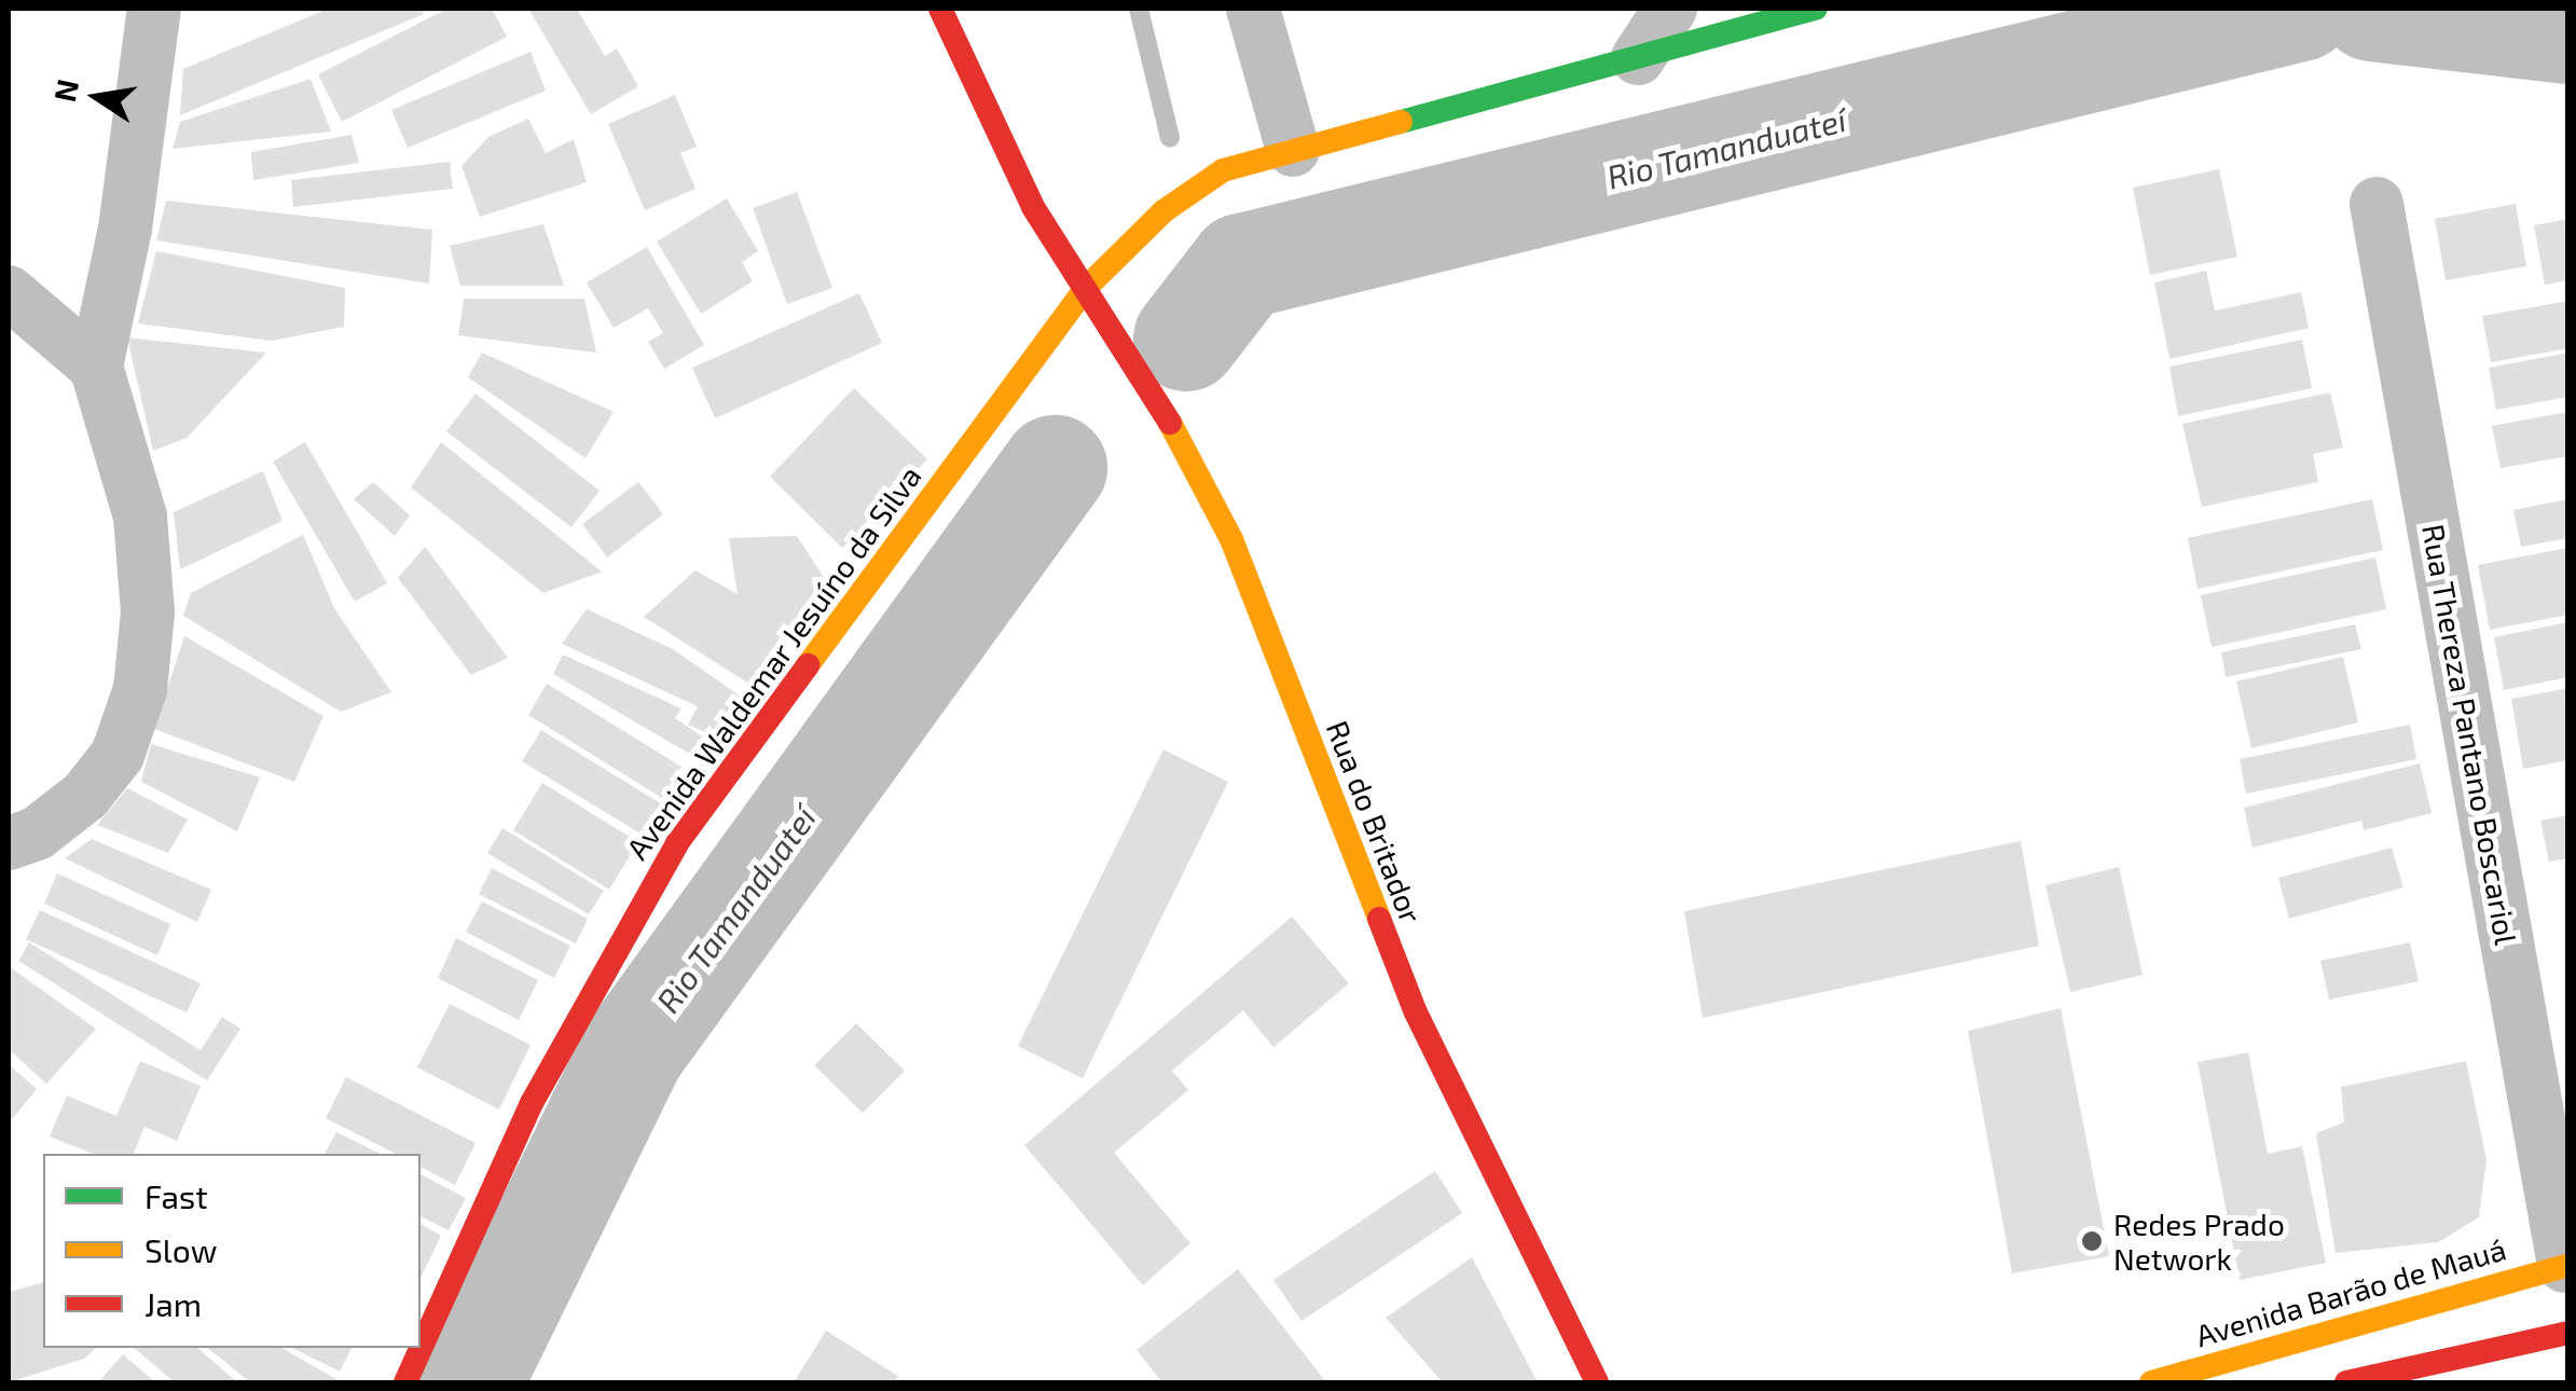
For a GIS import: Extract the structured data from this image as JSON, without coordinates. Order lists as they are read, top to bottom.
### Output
{
  "streets": {
    "street": [
      "Avenida Waldemar Jesuíno da Silva",
      "Rua Thereza Pantano Boscariol",
      "Rua do Britador",
      "Avenida Barão de Mauá"
    ]
  },
  "crossings": [
    ["Avenida Waldemar Jesuíno da Silva", "Rua do Britador"],
    ["Rua Thereza Pantano Boscariol", "Avenida Barão de Mauá"]
  ],
  "water": ["Rio Tamanduateí"],
  "places": ["Redes Prado Network"],
  "legend": ["Fast", "Slow", "Jam"],
  "north": "left"
}
